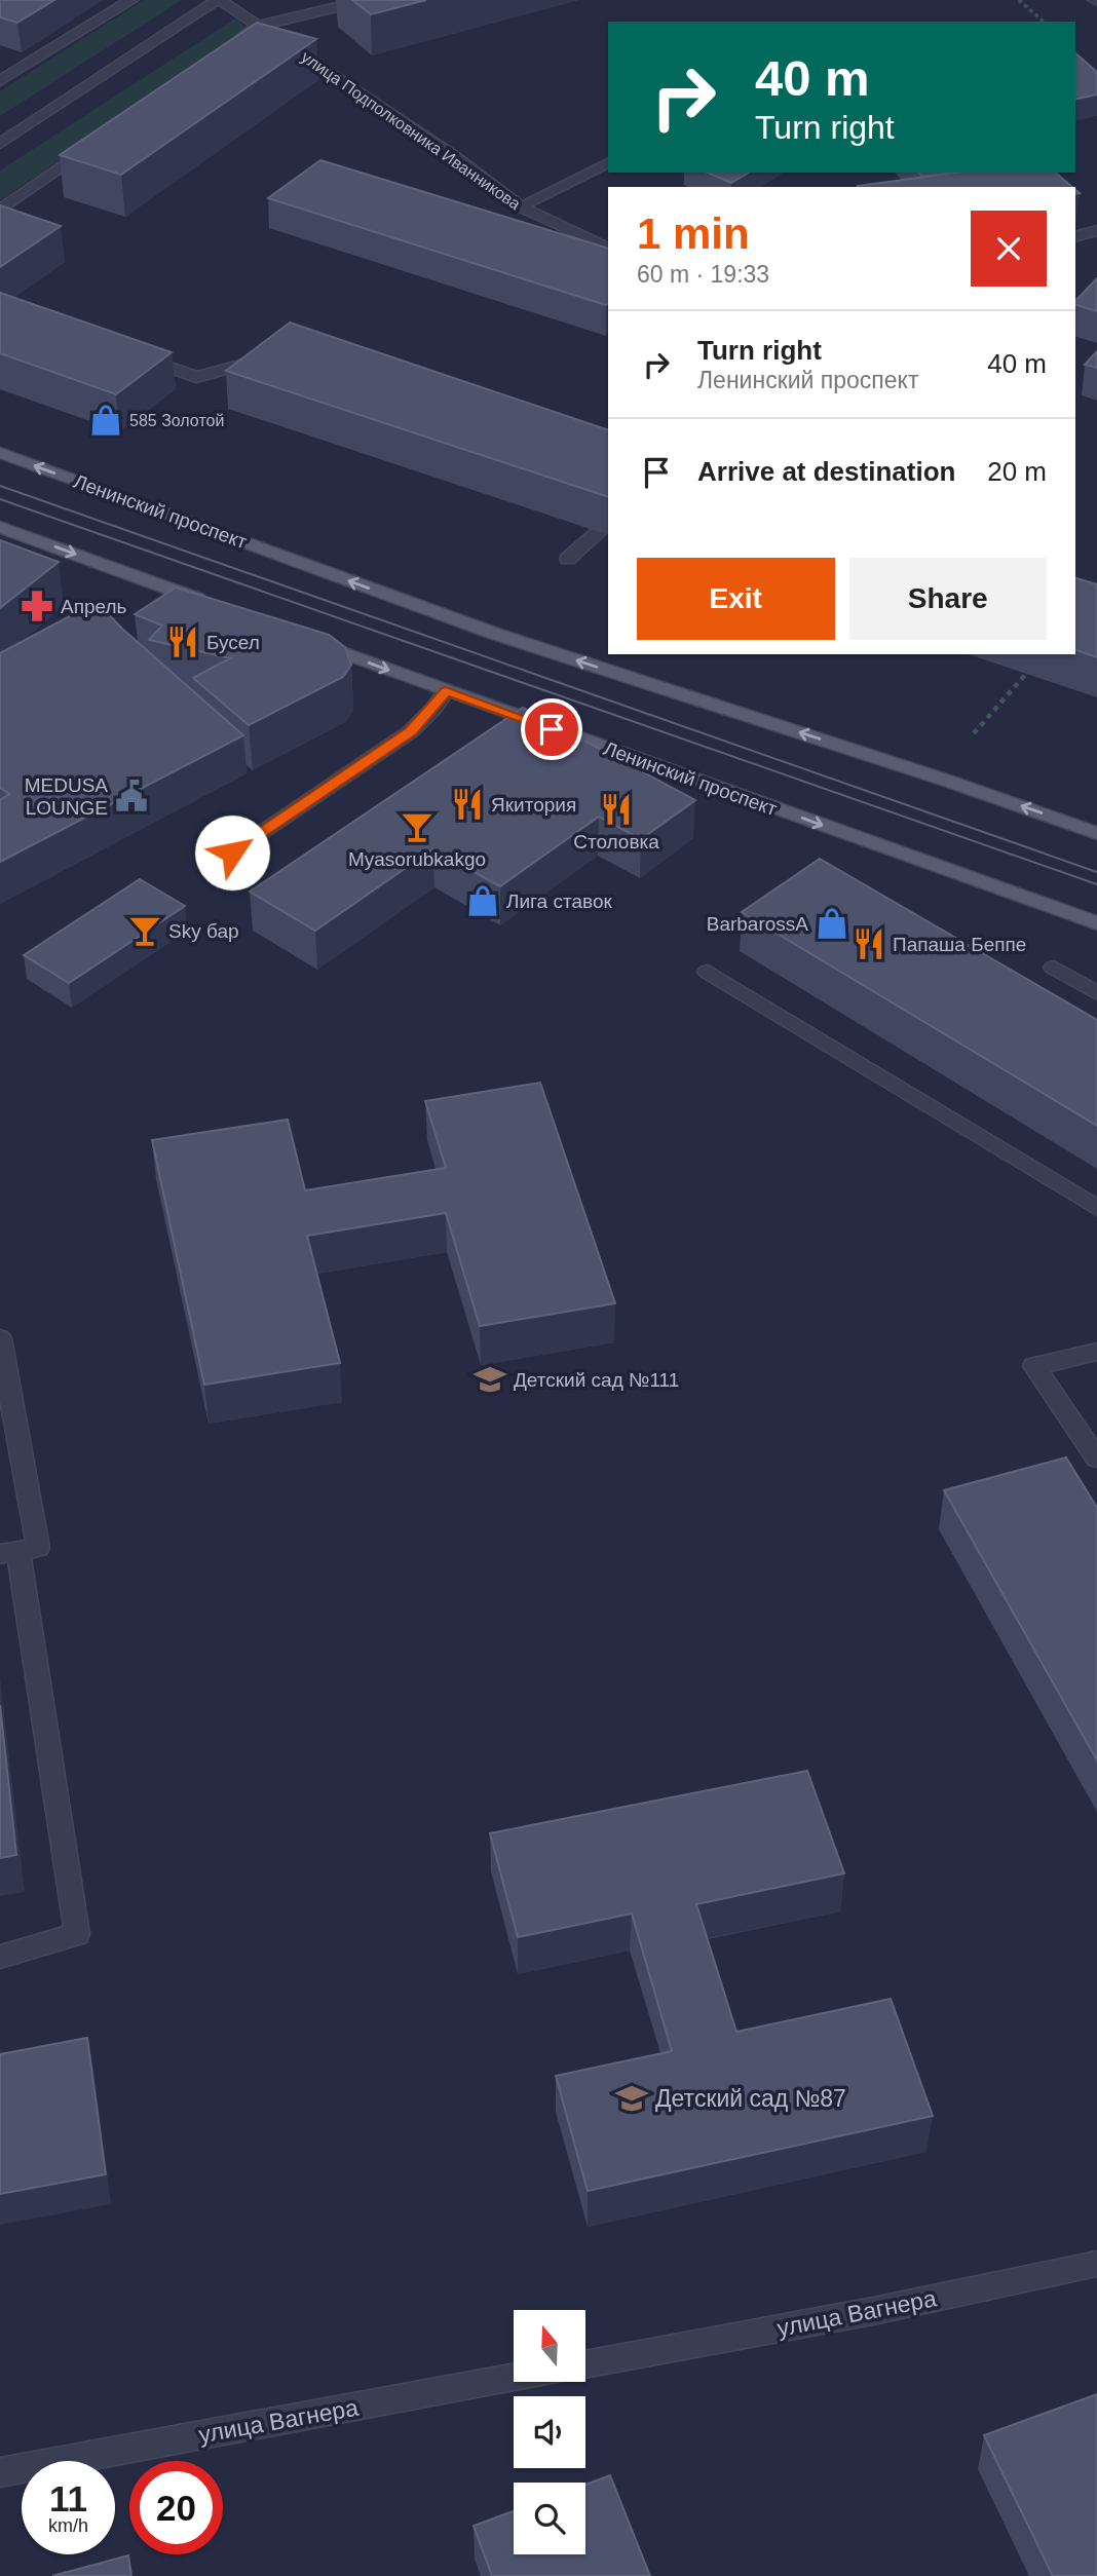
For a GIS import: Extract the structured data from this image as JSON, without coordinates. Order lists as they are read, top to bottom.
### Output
{
  "streets": {
    "main road": ["Ленинский проспект"],
    "street": ["улица Подполковника Иванникова", "улица Вагнера"]
  },
  "places": {
    "shop": ["585 Золотой", "Лига ставок", "BarbarossA"],
    "pharmacy": ["Апрель"],
    "restaurant": [
      "Бусел",
      "Якитория",
      "Столовка",
      "Папаша Беппе"
    ],
    "public building": ["MEDUSA LOUNGE"],
    "bar": ["Myasorubkakgo", "Sky бар"],
    "school or university": ["Детский сад №111", "Детский сад №87"]
  },
  "north": "top",
  "page": {
    "turn": ["40 m", "Turn right"],
    "heading": ["1 min", "60 m · 19:33"],
    "list": [
      {
        "name": "Turn right",
        "note": "Ленинский проспект",
        "value": "40 m"
      },
      {
        "name": "Arrive at destination",
        "value": "20 m"
      }
    ],
    "buttons": ["Exit", "Share"],
    "speed": "11 km/h",
    "limit": "20"
  }
}
